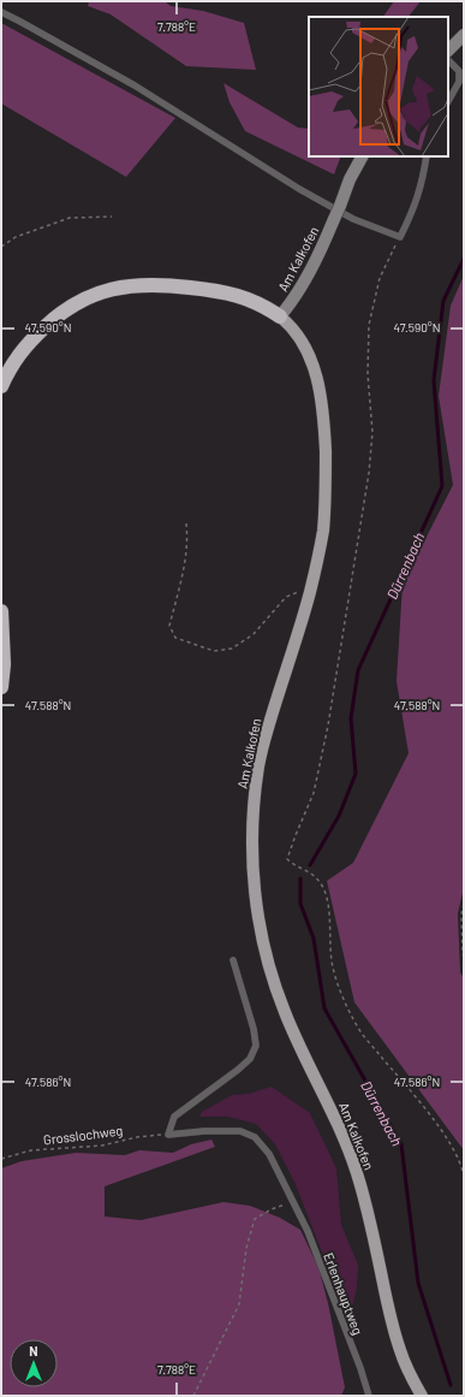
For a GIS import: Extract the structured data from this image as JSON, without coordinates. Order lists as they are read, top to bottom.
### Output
{
  "streets": {
    "main road": ["Am Kalkofen"],
    "lane": ["Erlenhauptweg"],
    "path": ["Grosslochweg"]
  },
  "crossings": [
    ["Grosslochweg", "Erlenhauptweg"]
  ],
  "water": ["Dürrenbach"],
  "north": "top",
  "coordinates": [
    "7.788°E",
    "47.590°N",
    "47.588°N",
    "47.586°N"
  ]
}
